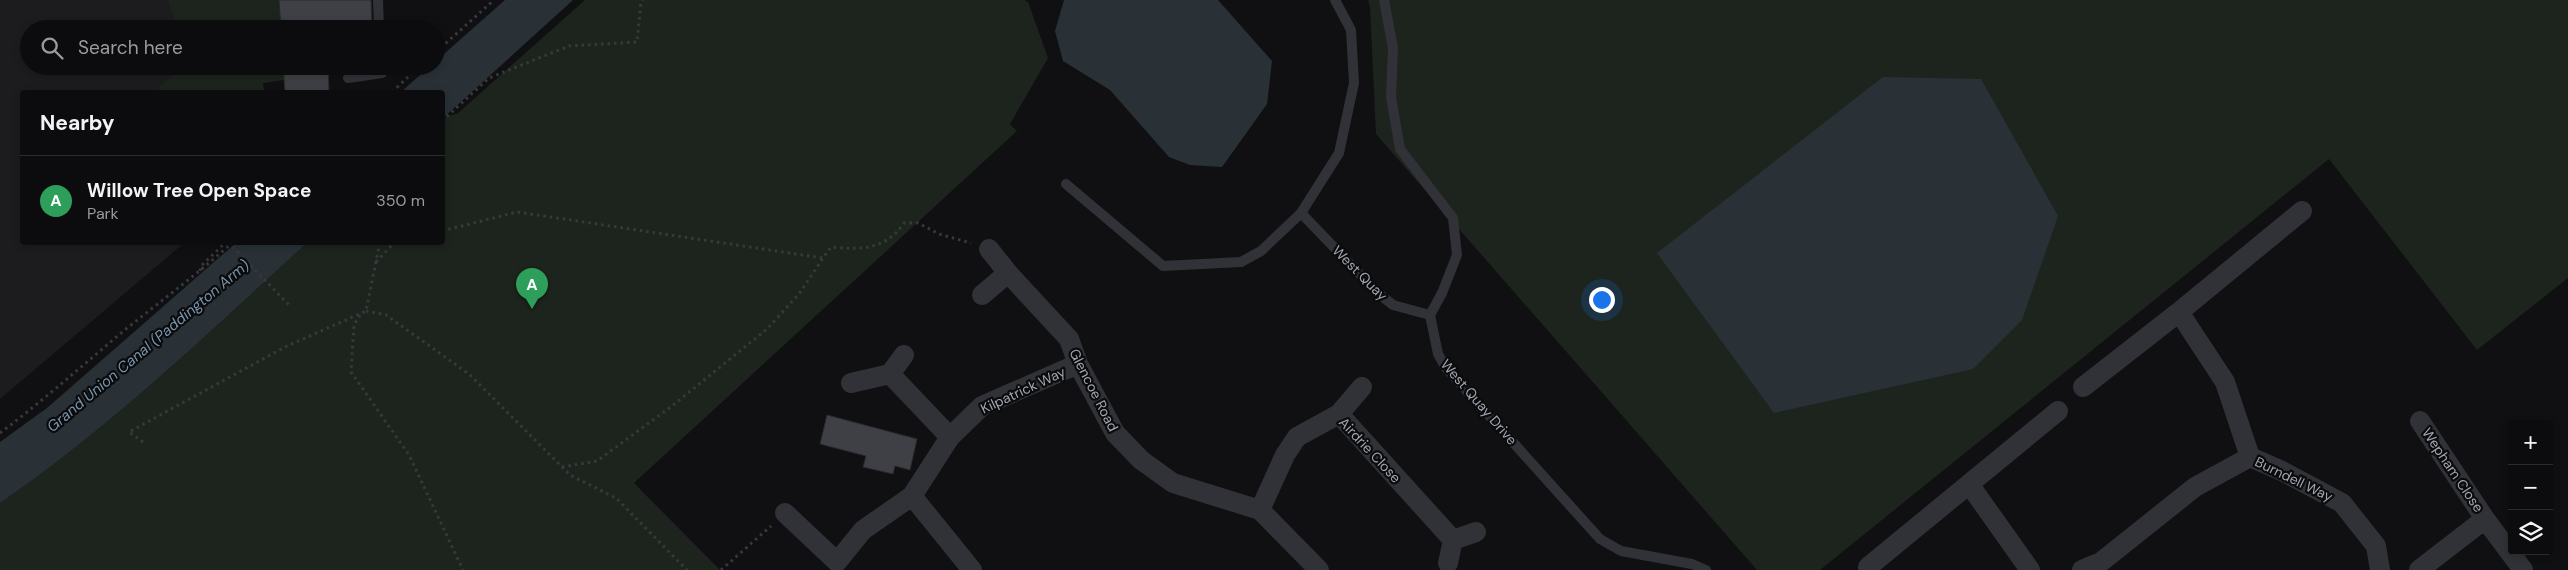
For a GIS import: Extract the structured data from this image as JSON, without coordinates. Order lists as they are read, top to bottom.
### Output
{
  "streets": {
    "street": [
      "Kilpatrick Way",
      "Glencoe Road",
      "Airdrie Close",
      "Wepham Close",
      "Burndell Way"
    ],
    "lane": ["West Quay", "West Quay Drive"]
  },
  "crossings": [
    ["West Quay", "West Quay Drive"],
    ["Kilpatrick Way", "Glencoe Road"],
    ["Glencoe Road", "Airdrie Close"]
  ],
  "water": ["Grand Union Canal (Paddington Arm)"],
  "page": {
    "search": "Search here",
    "heading": "Nearby",
    "list": [
      {
        "mark": "A",
        "name": "Willow Tree Open Space",
        "note": "Park",
        "value": "350 m"
      }
    ],
    "pins": "A",
    "map_buttons": ["+", "−"]
  }
}
